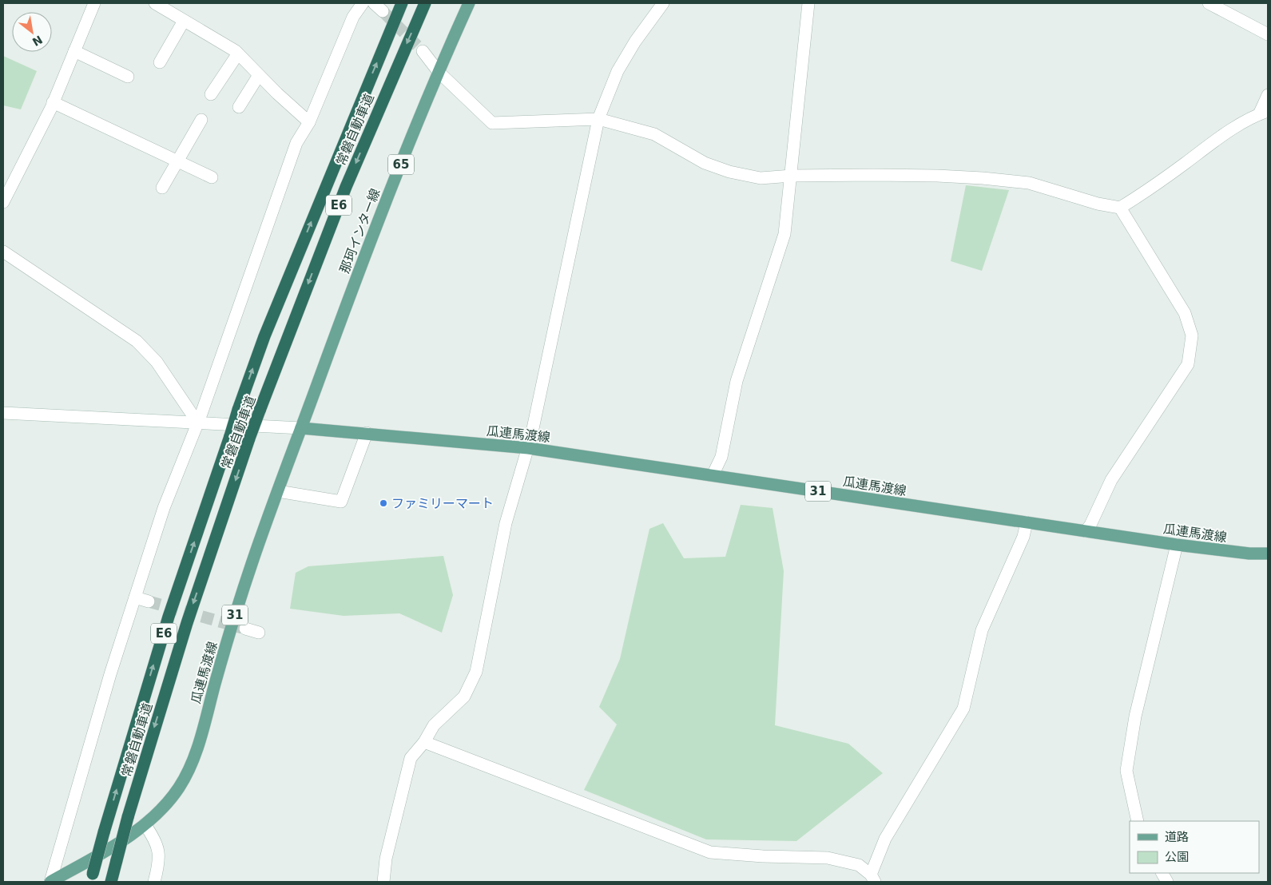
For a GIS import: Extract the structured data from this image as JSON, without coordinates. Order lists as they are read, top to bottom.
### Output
{
  "streets": {
    "highway": ["常磐自動車道", "E6"],
    "main road": [
      "65",
      "那珂インター線",
      "瓜連馬渡線",
      "31"
    ]
  },
  "crossings": [
    ["那珂インター線", "瓜連馬渡線"]
  ],
  "places": ["ファミリーマート"],
  "legend": ["道路", "公園"],
  "north": "bottom right"
}
